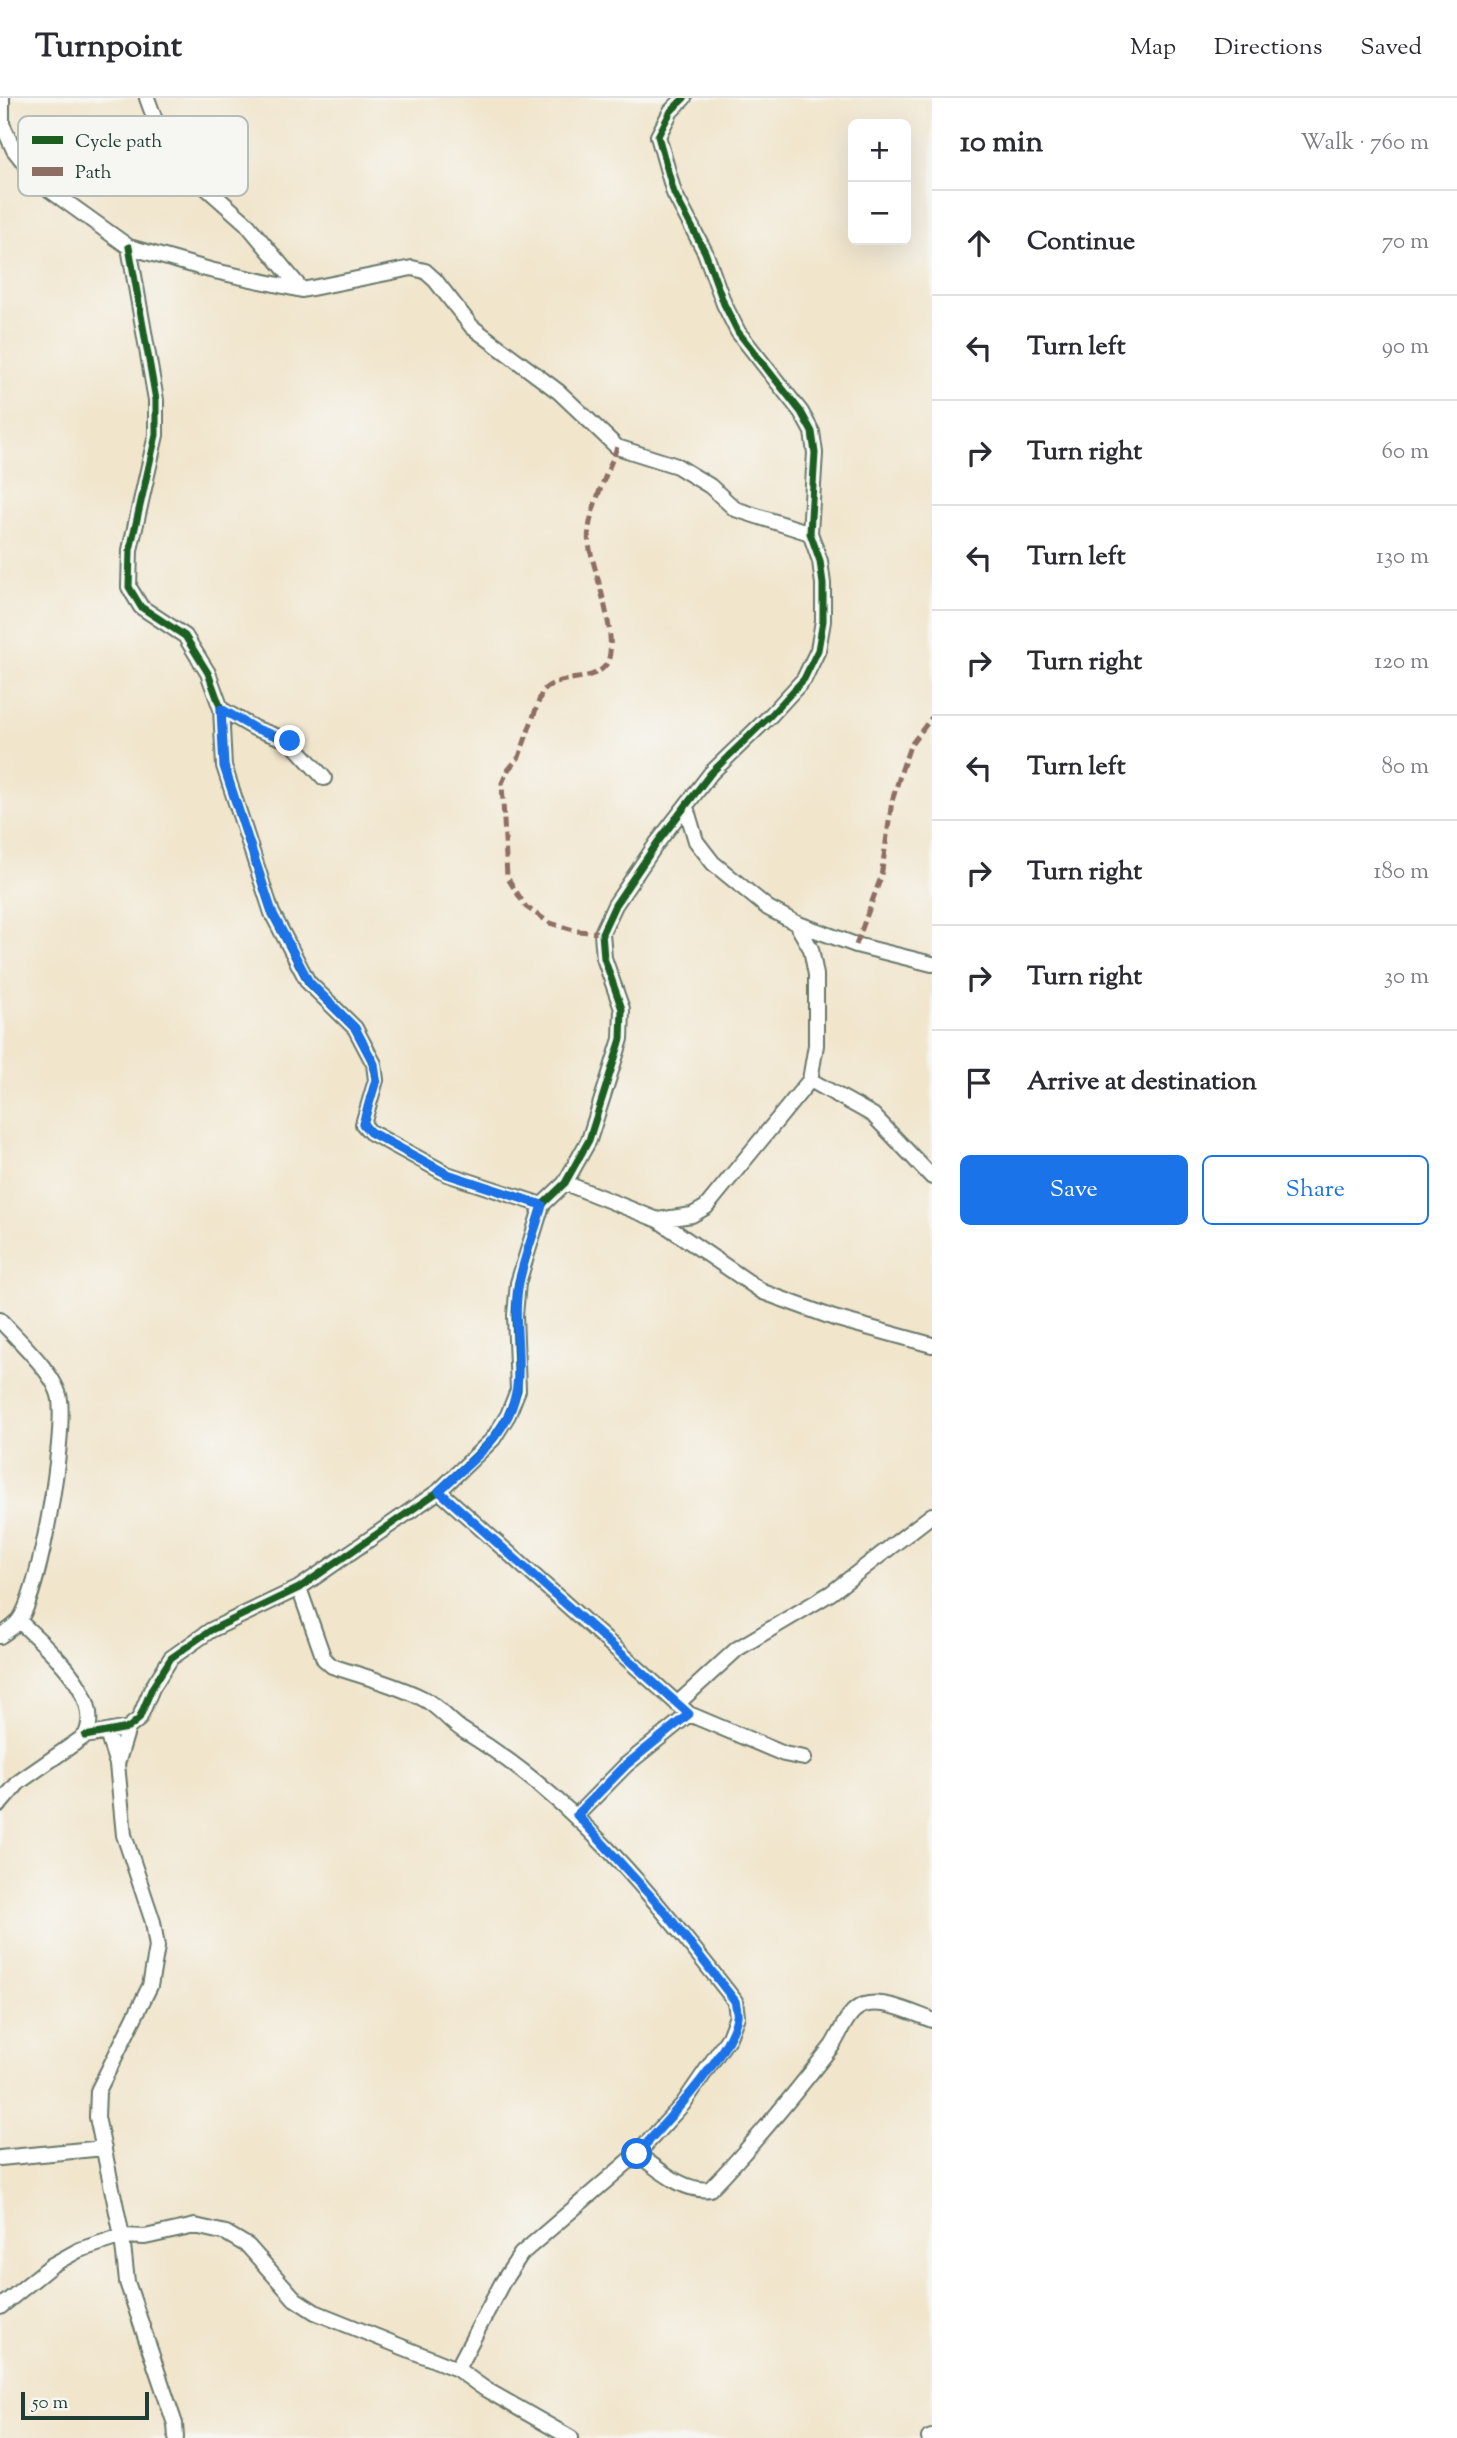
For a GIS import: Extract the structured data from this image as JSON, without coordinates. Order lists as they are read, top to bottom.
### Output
{
  "legend": ["Cycle path", "Path"],
  "scale_bar": "50 m",
  "page": {
    "header": "Turnpoint",
    "nav": ["Map", "Directions", "Saved"],
    "heading": ["10 min", "Walk · 760 m"],
    "map_buttons": ["+", "−"],
    "list": [
      ["Continue", "70 m"],
      ["Turn left", "90 m"],
      ["Turn right", "60 m"],
      ["Turn left", "130 m"],
      ["Turn right", "120 m"],
      ["Turn left", "80 m"],
      ["Turn right", "180 m"],
      ["Turn right", "30 m"],
      "Arrive at destination"
    ],
    "buttons": ["Save", "Share"],
    "scale": "50 m"
  }
}
